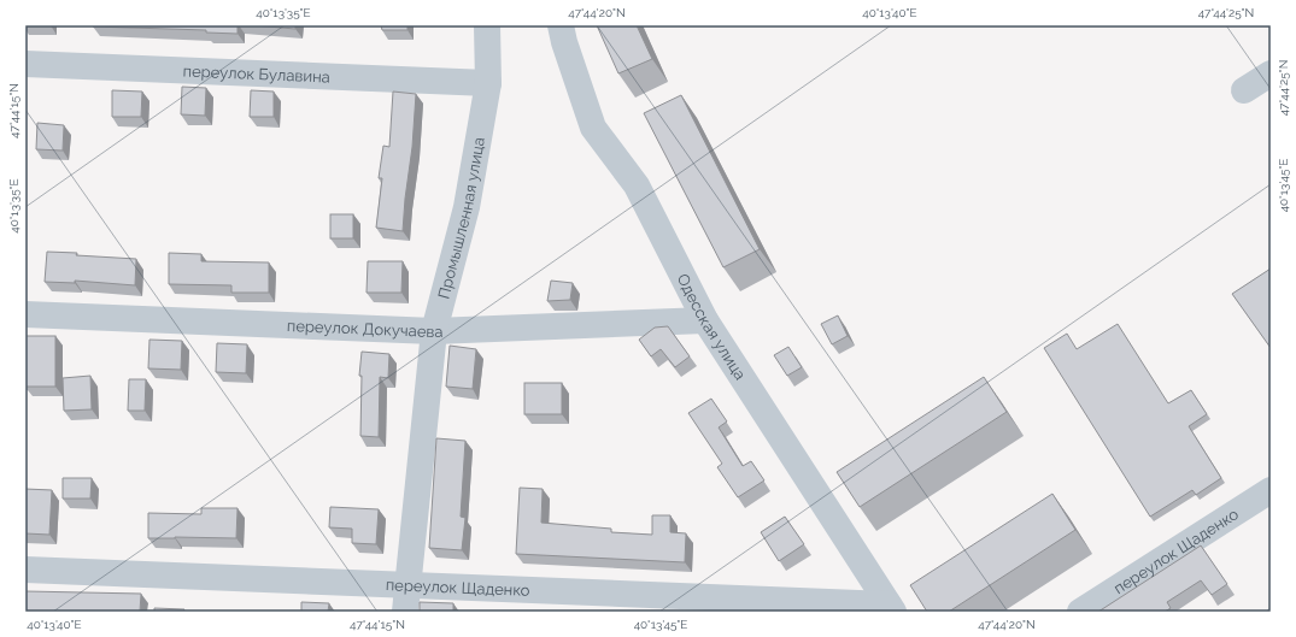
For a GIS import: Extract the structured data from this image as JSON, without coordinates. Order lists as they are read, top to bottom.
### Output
{
  "streets": {
    "street": [
      "переулок Булавина",
      "Промышленная улица",
      "Одесская улица",
      "переулок Докучаева",
      "переулок Щаденко"
    ]
  },
  "crossings": [
    ["переулок Булавина", "Промышленная улица"],
    ["Промышленная улица", "переулок Докучаева"],
    ["Промышленная улица", "переулок Щаденко"],
    ["Одесская улица", "переулок Докучаева"],
    ["Одесская улица", "переулок Щаденко"]
  ],
  "coordinates": [
    "40°13'35\"E",
    "47°44'20\"N",
    "40°13'40\"E",
    "47°44'25\"N",
    "47°44'15\"N",
    "40°13'45\"E"
  ]
}
